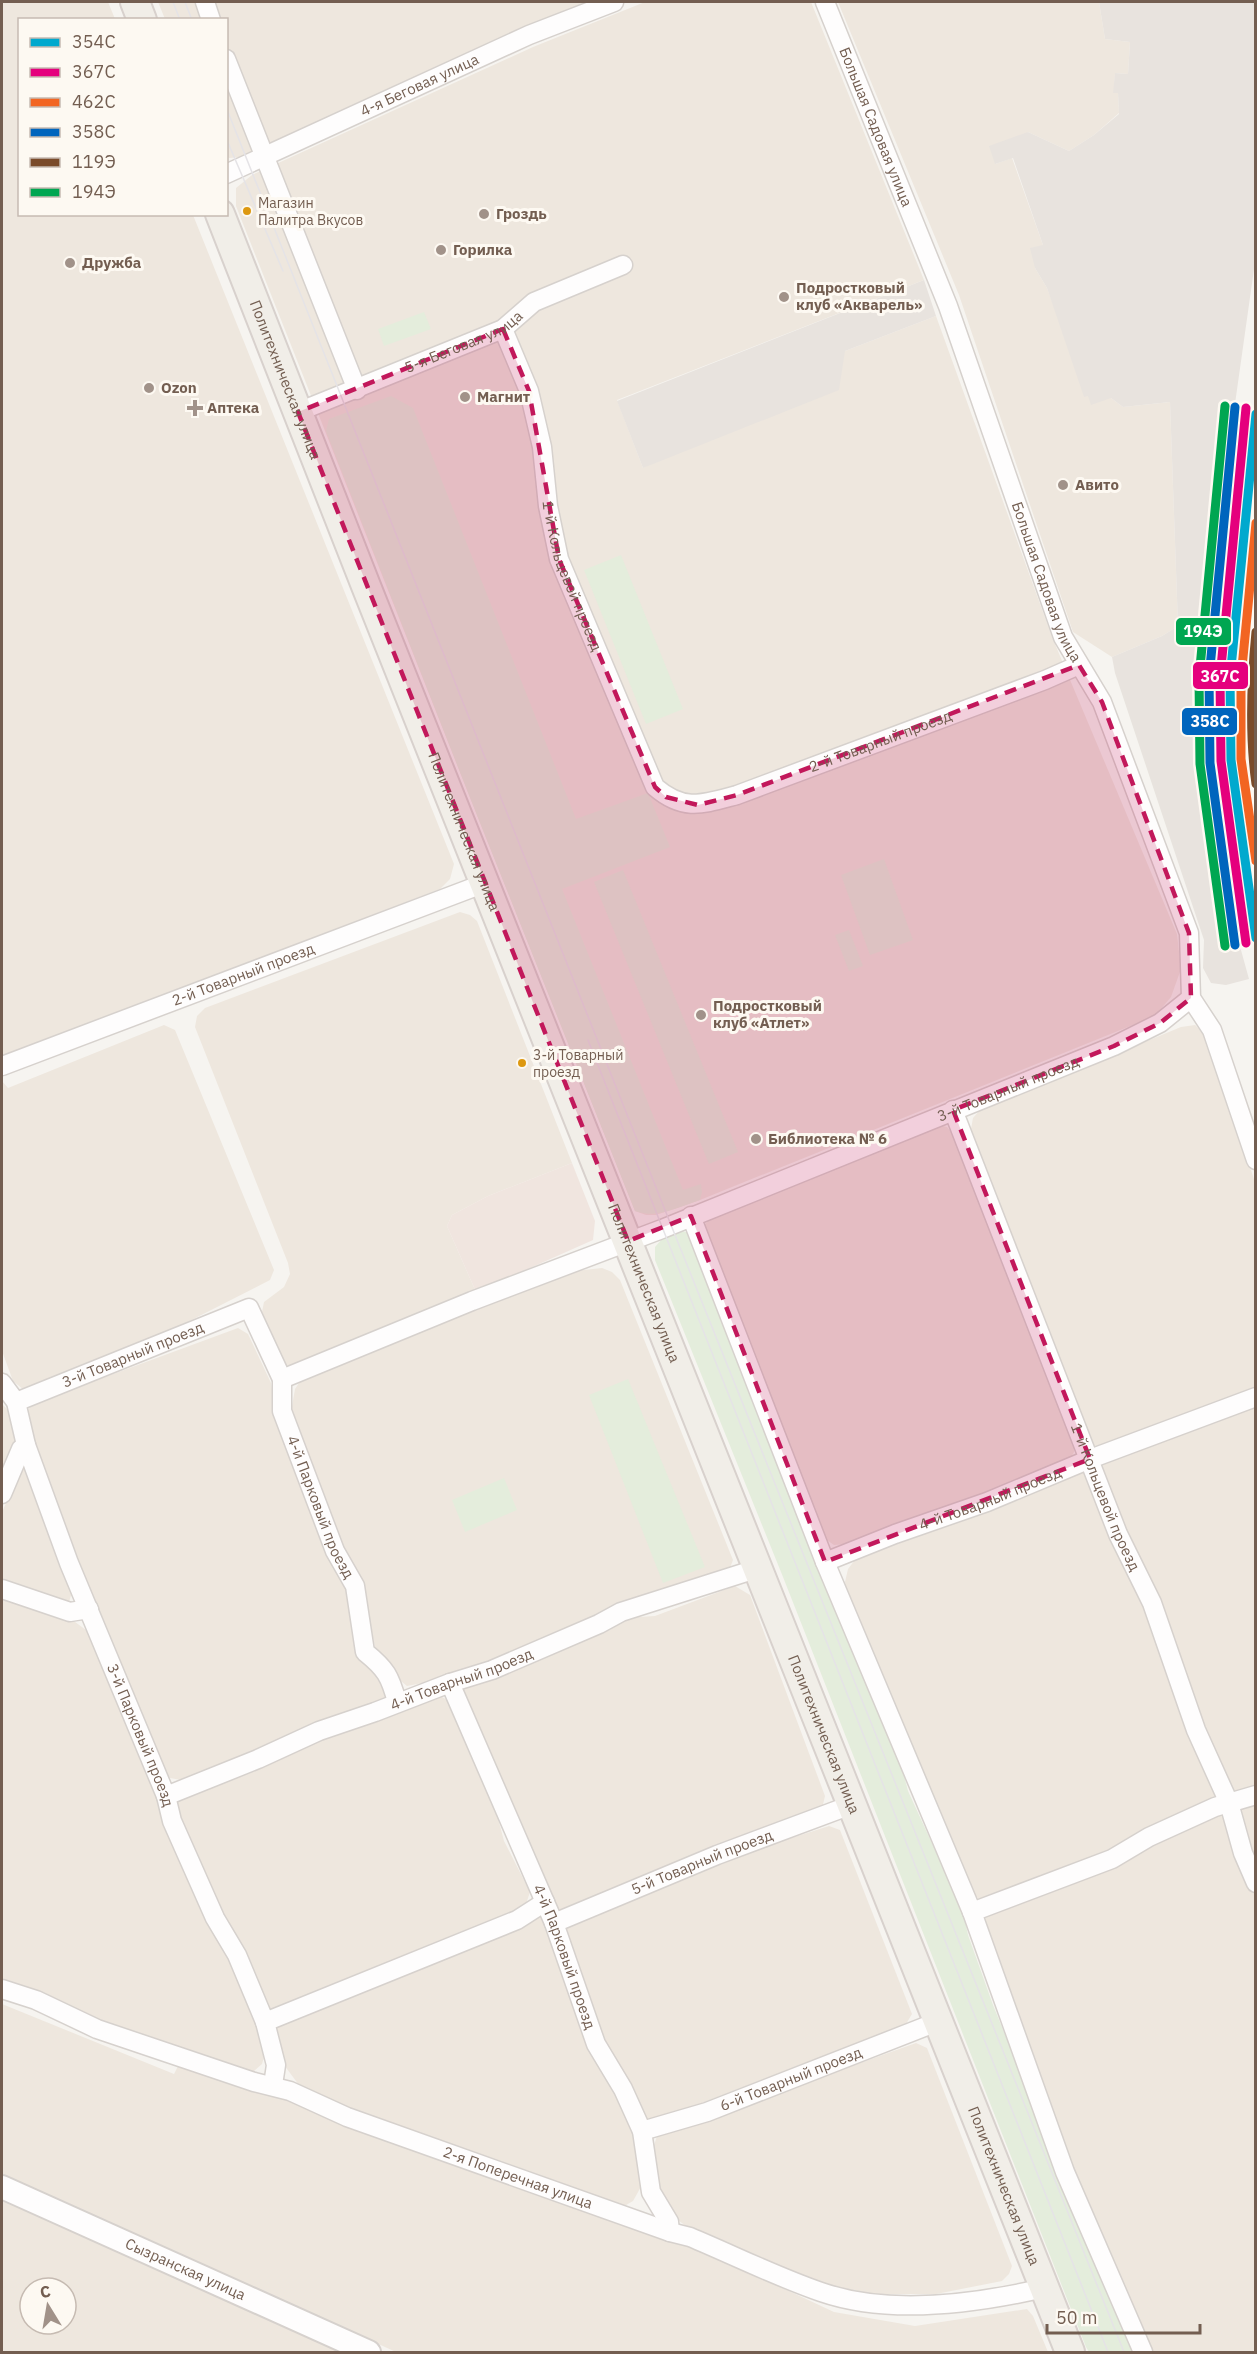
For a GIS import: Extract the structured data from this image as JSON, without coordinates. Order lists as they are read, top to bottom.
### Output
{
  "streets": {
    "main road": ["Политехническая улица"],
    "street": [
      "4-я Беговая улица",
      "Большая Садовая улица",
      "5-я Беговая улица",
      "1-й Кольцевой проезд",
      "2-й Товарный проезд",
      "3-й Товарный проезд",
      "4-й Товарный проезд",
      "4-й Парковый проезд",
      "3-й Парковый проезд",
      "5-й Товарный проезд",
      "6-й Товарный проезд",
      "2-я Поперечная улица",
      "Сызранская улица"
    ]
  },
  "crossings": [
    ["Большая Садовая улица", "2-й Товарный проезд"],
    ["Большая Садовая улица", "3-й Товарный проезд"],
    ["5-я Беговая улица", "Политехническая улица"],
    ["5-я Беговая улица", "1-й Кольцевой проезд"],
    ["Политехническая улица", "2-й Товарный проезд"],
    ["Политехническая улица", "3-й Товарный проезд"],
    ["Политехническая улица", "4-й Товарный проезд"],
    ["Политехническая улица", "5-й Товарный проезд"],
    ["Политехническая улица", "6-й Товарный проезд"],
    ["Политехническая улица", "2-я Поперечная улица"],
    ["1-й Кольцевой проезд", "2-й Товарный проезд"],
    ["1-й Кольцевой проезд", "3-й Товарный проезд"],
    ["1-й Кольцевой проезд", "4-й Товарный проезд"],
    ["3-й Товарный проезд", "4-й Парковый проезд"],
    ["3-й Товарный проезд", "3-й Парковый проезд"],
    ["4-й Товарный проезд", "4-й Парковый проезд"],
    ["4-й Товарный проезд", "3-й Парковый проезд"],
    ["4-й Парковый проезд", "5-й Товарный проезд"],
    ["4-й Парковый проезд", "6-й Товарный проезд"],
    ["4-й Парковый проезд", "2-я Поперечная улица"],
    ["3-й Парковый проезд", "2-я Поперечная улица"]
  ],
  "places": {
    "other": [
      "Магазин Палитра Вкусов",
      "Гроздь",
      "Горилка",
      "Дружба",
      "Подростковый клуб «Акварель»",
      "Ozon",
      "Магнит",
      "Авито",
      "Подростковый клуб «Атлет»",
      "3-й Товарный проезд",
      "Библиотека № 6"
    ],
    "health": ["Аптека"]
  },
  "lines": [
    "transit line 194Э",
    "transit line 358С",
    "transit line 367С",
    "transit line 354С",
    "transit line 462С",
    "transit line 119Э"
  ],
  "legend": [
    "354С",
    "367С",
    "462С",
    "358С",
    "119Э",
    "194Э"
  ],
  "scale_bar": "50 m",
  "north": "top"
}
